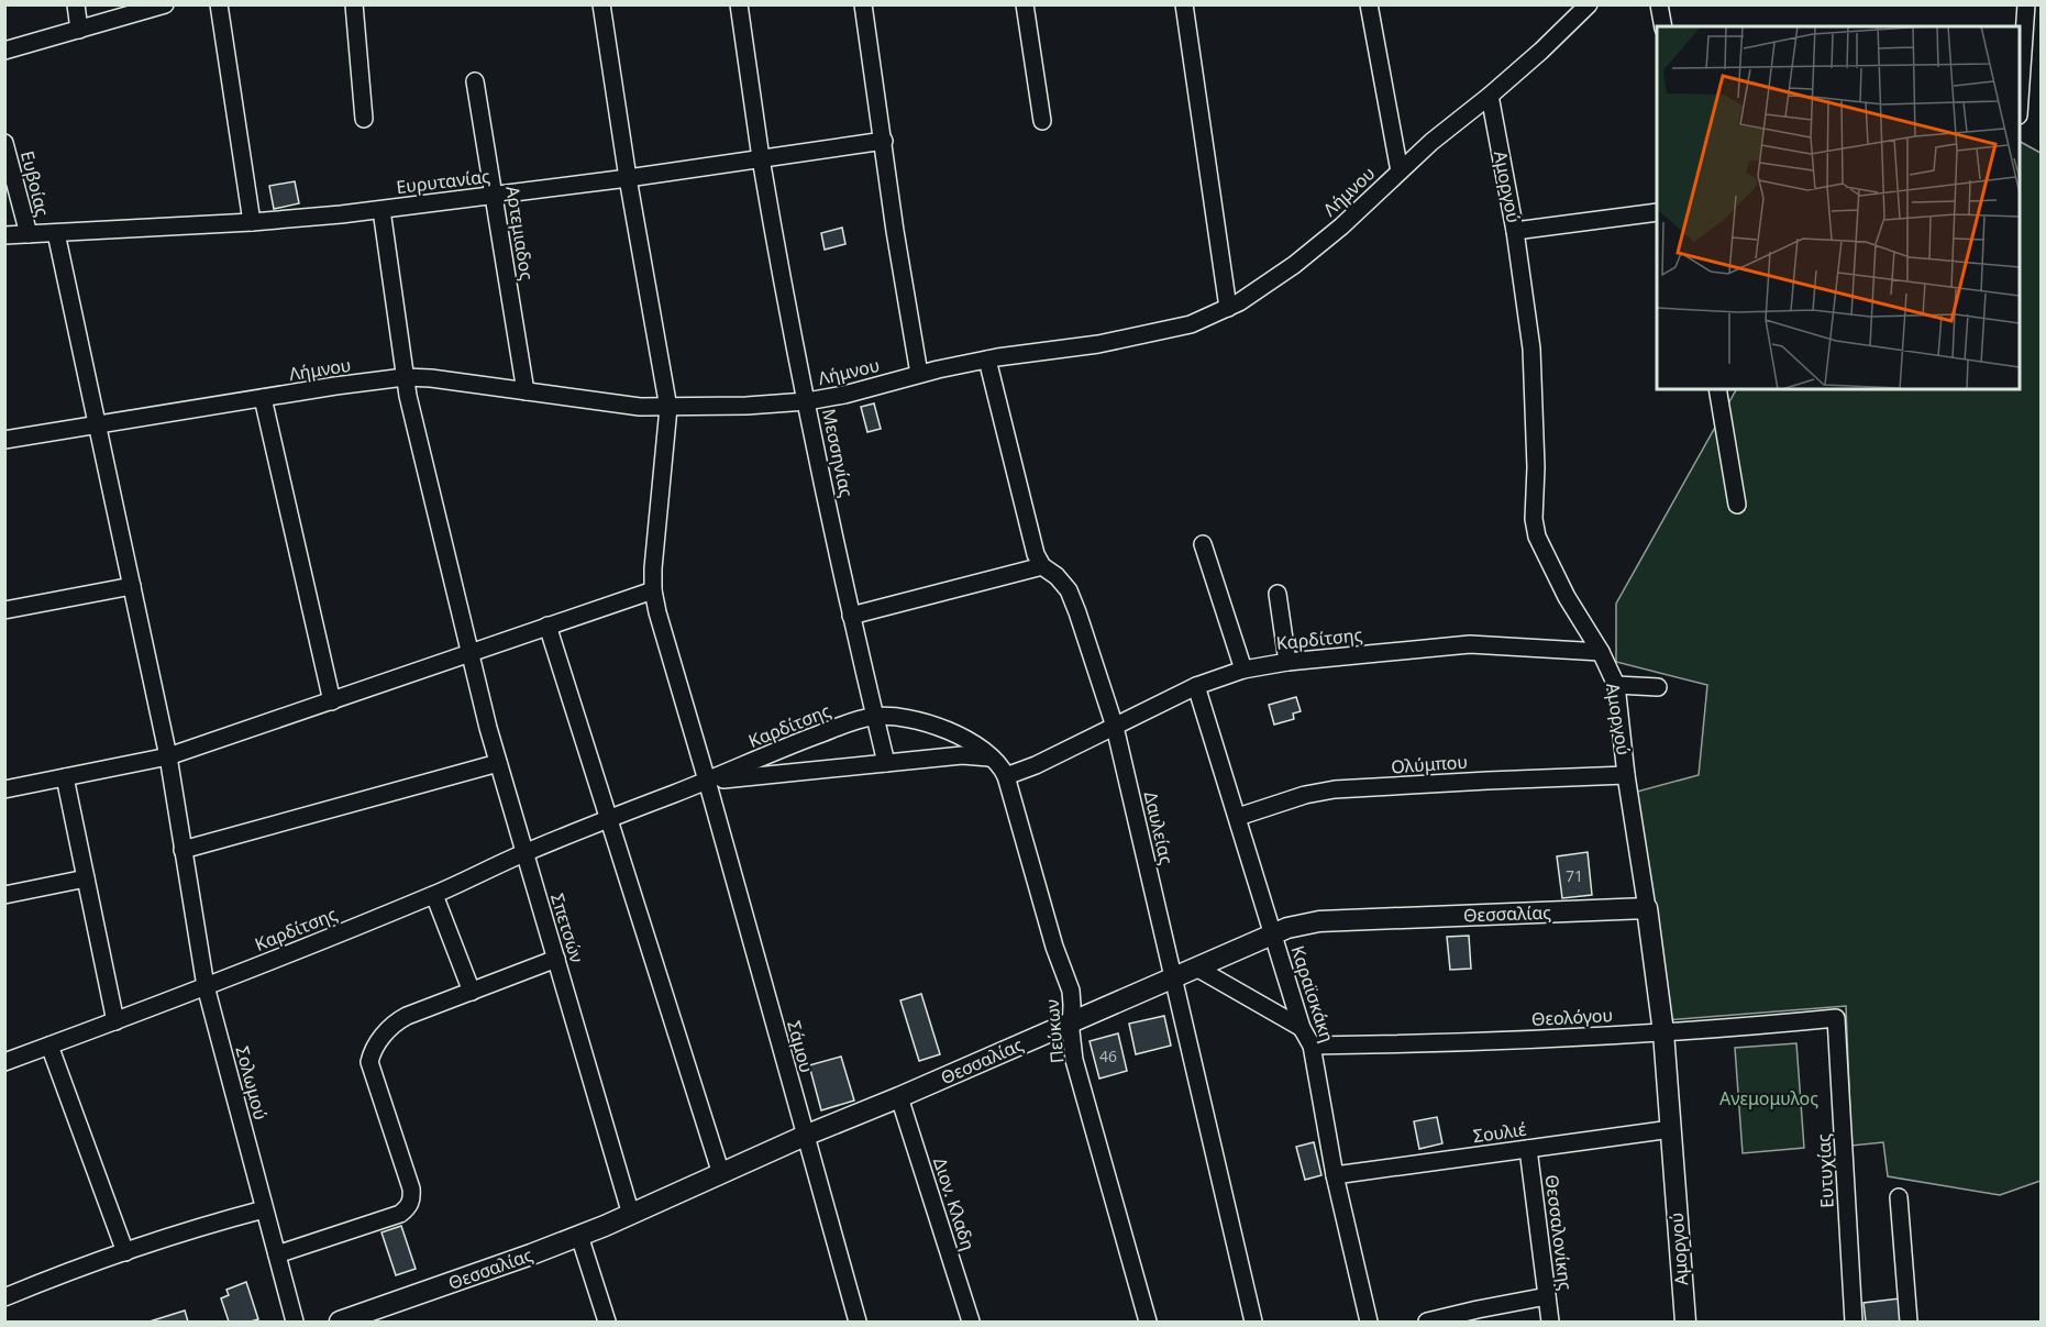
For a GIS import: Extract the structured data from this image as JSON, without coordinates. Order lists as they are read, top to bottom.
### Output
{
  "streets": {
    "street": [
      "Ευρυτανίας",
      "Ευβοίας",
      "Αμοργού",
      "Λήμνου",
      "Αρτεμιαδος",
      "Μεσσηνίας",
      "Καρδίτσης",
      "Ολύμπου",
      "Δαυλείας",
      "Θεσσαλίας",
      "Σπετσών",
      "Καραϊσκάκη",
      "Θεολόγου",
      "Πεύκων",
      "Σάμου",
      "Σολωμού",
      "Σουλιέ",
      "Ευτυχίας",
      "Διον. Κλαδη",
      "Θεσσαλονίκης"
    ]
  },
  "crossings": [
    ["Ευρυτανίας", "Ευβοίας"],
    ["Ευρυτανίας", "Αρτεμιαδος"],
    ["Ευρυτανίας", "Μεσσηνίας"],
    ["Ευρυτανίας", "Σπετσών"],
    ["Ευρυτανίας", "Σάμου"],
    ["Ευρυτανίας", "Σολωμού"],
    ["Αμοργού", "Λήμνου"],
    ["Αμοργού", "Καρδίτσης"],
    ["Αμοργού", "Ολύμπου"],
    ["Αμοργού", "Θεσσαλίας"],
    ["Αμοργού", "Θεολόγου"],
    ["Αμοργού", "Σουλιέ"],
    ["Λήμνου", "Αρτεμιαδος"],
    ["Λήμνου", "Μεσσηνίας"],
    ["Λήμνου", "Δαυλείας"],
    ["Λήμνου", "Σπετσών"],
    ["Λήμνου", "Σάμου"],
    ["Λήμνου", "Σολωμού"],
    ["Μεσσηνίας", "Καρδίτσης"],
    ["Καρδίτσης", "Δαυλείας"],
    ["Καρδίτσης", "Σπετσών"],
    ["Καρδίτσης", "Καραϊσκάκη"],
    ["Καρδίτσης", "Πεύκων"],
    ["Καρδίτσης", "Σάμου"],
    ["Καρδίτσης", "Σολωμού"],
    ["Ολύμπου", "Καραϊσκάκη"],
    ["Δαυλείας", "Θεσσαλίας"],
    ["Θεσσαλίας", "Σπετσών"],
    ["Θεσσαλίας", "Καραϊσκάκη"],
    ["Θεσσαλίας", "Πεύκων"],
    ["Θεσσαλίας", "Σάμου"],
    ["Θεσσαλίας", "Διον. Κλαδη"],
    ["Καραϊσκάκη", "Θεολόγου"],
    ["Καραϊσκάκη", "Σουλιέ"],
    ["Θεολόγου", "Ευτυχίας"],
    ["Σουλιέ", "Θεσσαλονίκης"]
  ],
  "parks": ["Ανεμομυλος"],
  "house_numbers": ["71", "46"]
}
